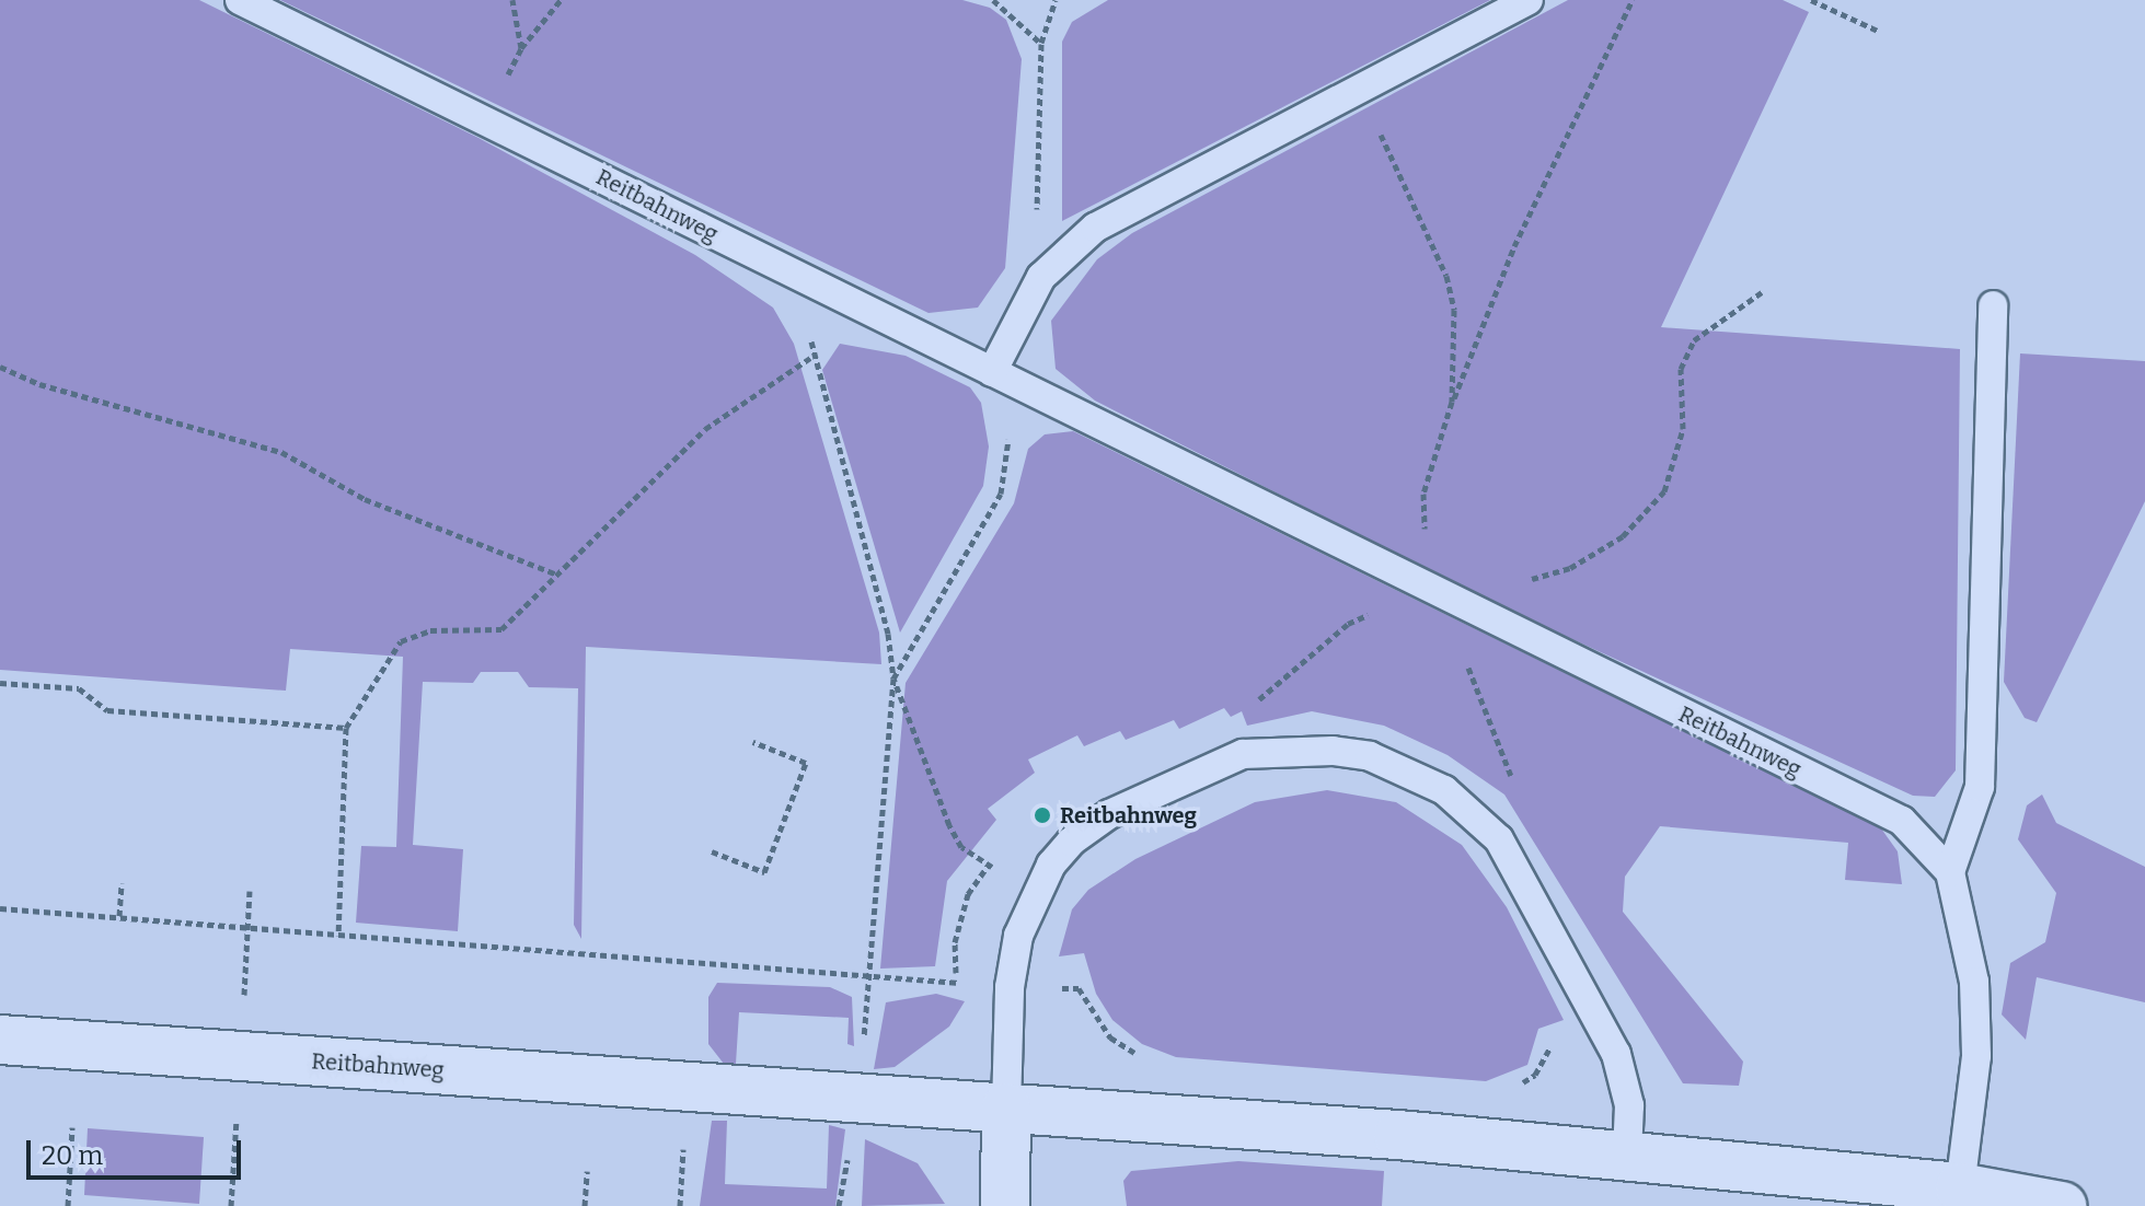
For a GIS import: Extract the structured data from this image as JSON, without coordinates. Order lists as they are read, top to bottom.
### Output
{
  "streets": {
    "street": ["Reitbahnweg"]
  },
  "places": ["Reitbahnweg"],
  "scale_bar": "20 m"
}
